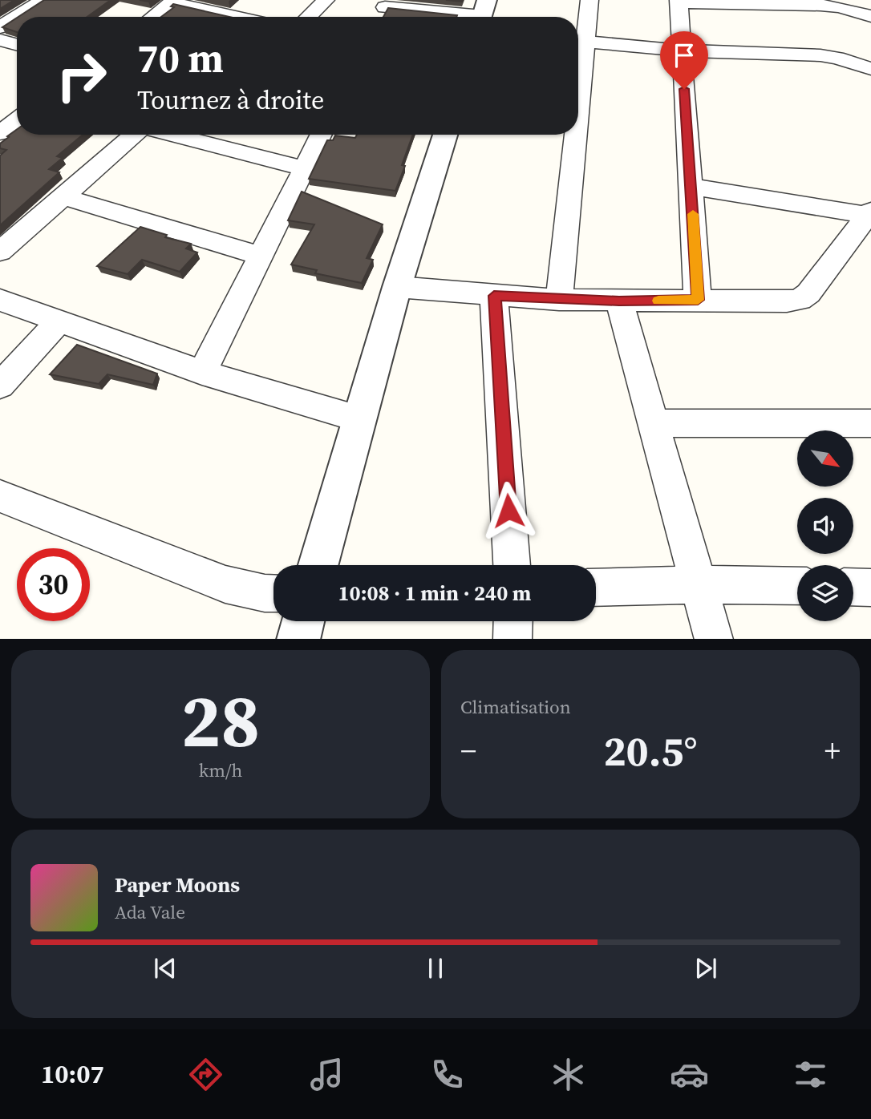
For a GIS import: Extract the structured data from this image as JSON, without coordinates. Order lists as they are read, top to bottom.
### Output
{
  "north": "bottom right",
  "page": {
    "turn": ["70 m", "Tournez à droite"],
    "limit": "30",
    "trip": "10:08 · 1 min · 240 m",
    "tile": [
      ["28", "km/h"],
      "Climatisation"
    ],
    "heat": ["−", "20.5°", "+"],
    "song": ["Paper Moons", "Ada Vale"],
    "tabs": "10:07"
  }
}
